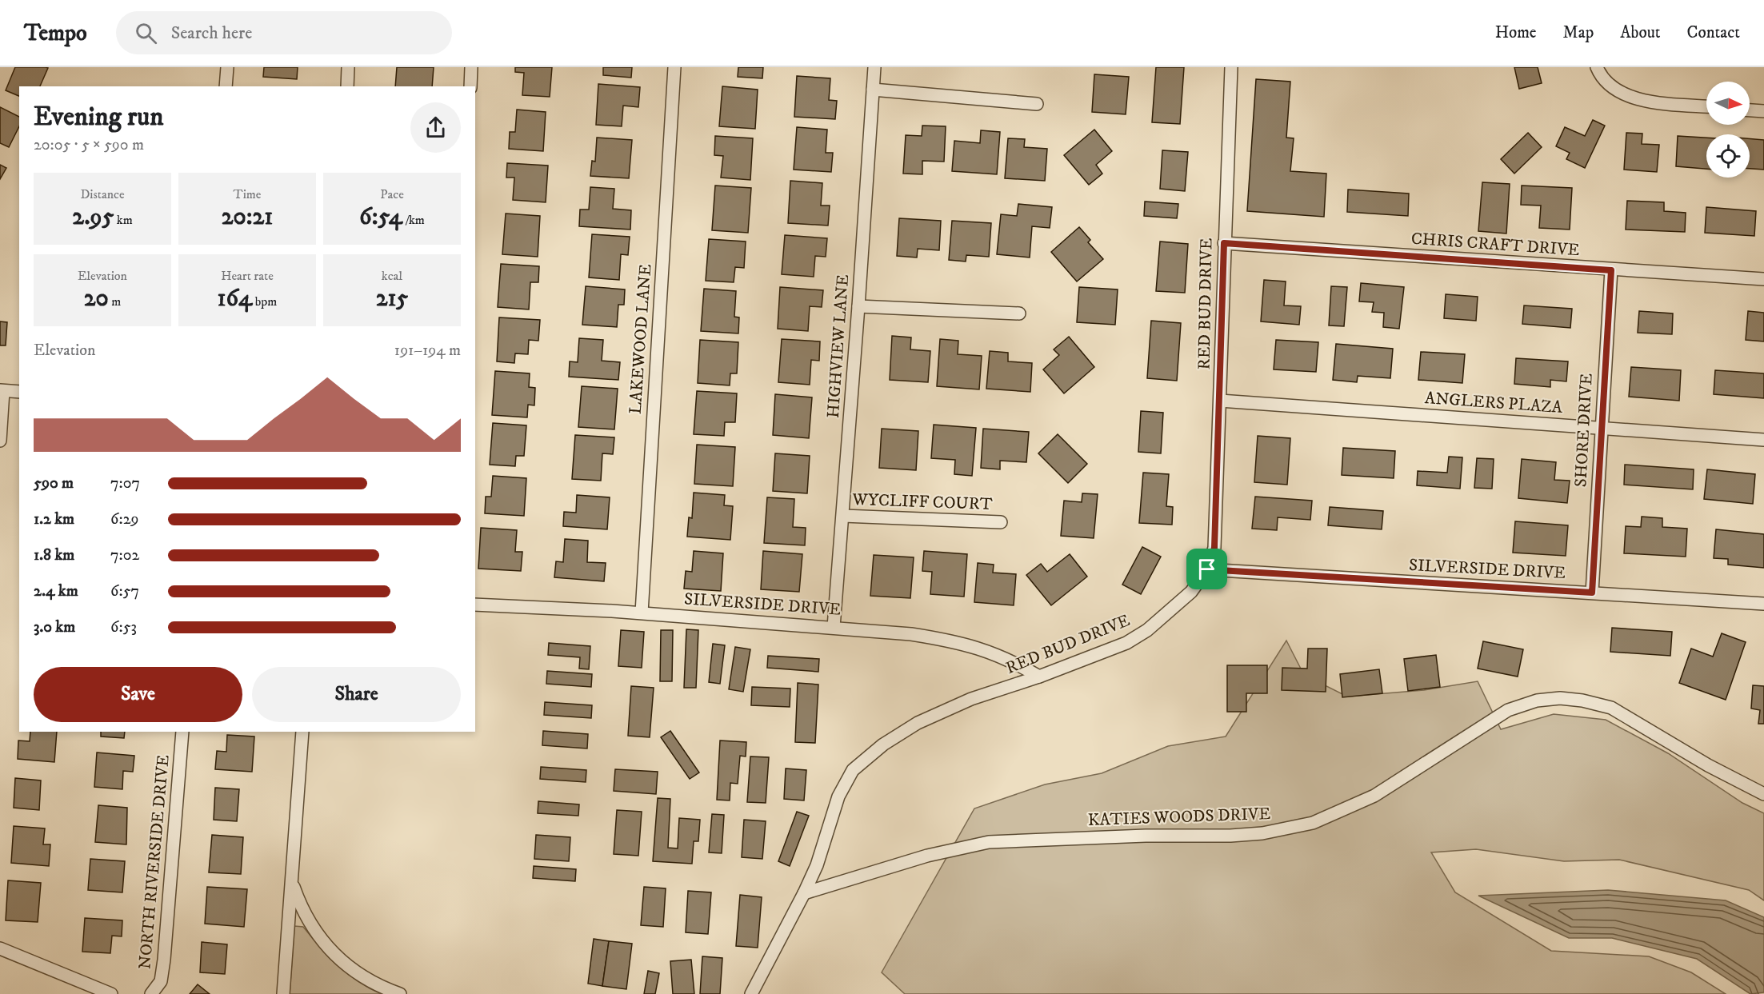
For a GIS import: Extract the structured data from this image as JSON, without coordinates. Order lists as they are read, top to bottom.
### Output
{
  "streets": {
    "street": [
      "CHRIS CRAFT DRIVE",
      "RED BUD DRIVE",
      "LAKEWOOD LANE",
      "HIGHVIEW LANE",
      "ANGLERS PLAZA",
      "SHORE DRIVE",
      "WYCLIFF COURT",
      "SILVERSIDE DRIVE",
      "KATIES WOODS DRIVE",
      "NORTH RIVERSIDE DRIVE"
    ]
  },
  "crossings": [
    ["CHRIS CRAFT DRIVE", "RED BUD DRIVE"],
    ["CHRIS CRAFT DRIVE", "SHORE DRIVE"],
    ["RED BUD DRIVE", "ANGLERS PLAZA"],
    ["RED BUD DRIVE", "SILVERSIDE DRIVE"],
    ["RED BUD DRIVE", "KATIES WOODS DRIVE"],
    ["LAKEWOOD LANE", "SILVERSIDE DRIVE"],
    ["HIGHVIEW LANE", "WYCLIFF COURT"],
    ["HIGHVIEW LANE", "SILVERSIDE DRIVE"],
    ["ANGLERS PLAZA", "SHORE DRIVE"],
    ["SHORE DRIVE", "SILVERSIDE DRIVE"]
  ],
  "north": "right",
  "page": {
    "header": "Tempo",
    "search": "Search here",
    "nav": [
      "Home",
      "Map",
      "About",
      "Contact"
    ],
    "heading": ["Evening run", "20:05 · 5 × 590 m"],
    "stats": [
      ["Distance", "2.95 km"],
      ["Time", "20:21"],
      ["Pace", "6:54 /km"],
      ["Elevation", "20 m"],
      ["Heart rate", "164 bpm"],
      ["kcal", "215"]
    ],
    "chart": ["Elevation", "191–194 m"],
    "list": [
      {
        "name": "590 m",
        "note": "7:07"
      },
      {
        "name": "1.2 km",
        "note": "6:29"
      },
      {
        "name": "1.8 km",
        "note": "7:02"
      },
      {
        "name": "2.4 km",
        "note": "6:57"
      },
      {
        "name": "3.0 km",
        "note": "6:53"
      }
    ],
    "buttons": ["Save", "Share"]
  }
}
